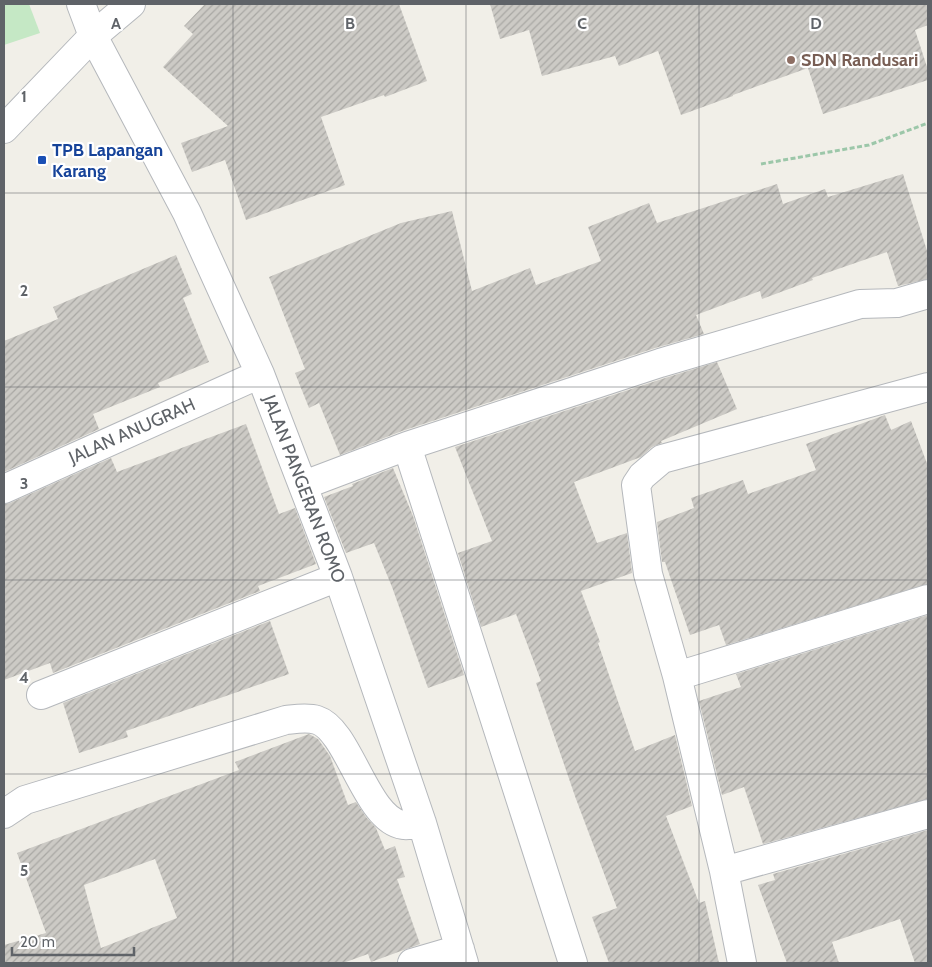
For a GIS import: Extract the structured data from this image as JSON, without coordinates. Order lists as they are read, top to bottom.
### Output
{
  "streets": {
    "street": ["JALAN ANUGRAH", "JALAN PANGERAN ROMO"]
  },
  "crossings": [
    ["JALAN ANUGRAH", "JALAN PANGERAN ROMO"]
  ],
  "places": {
    "other": ["SDN Randusari"],
    "transit": ["TPB Lapangan Karang"]
  },
  "scale_bar": "20 m",
  "grid": {
    "columns": [
      "A",
      "B",
      "C",
      "D"
    ],
    "rows": [
      "1",
      "2",
      "3",
      "4",
      "5"
    ]
  }
}
